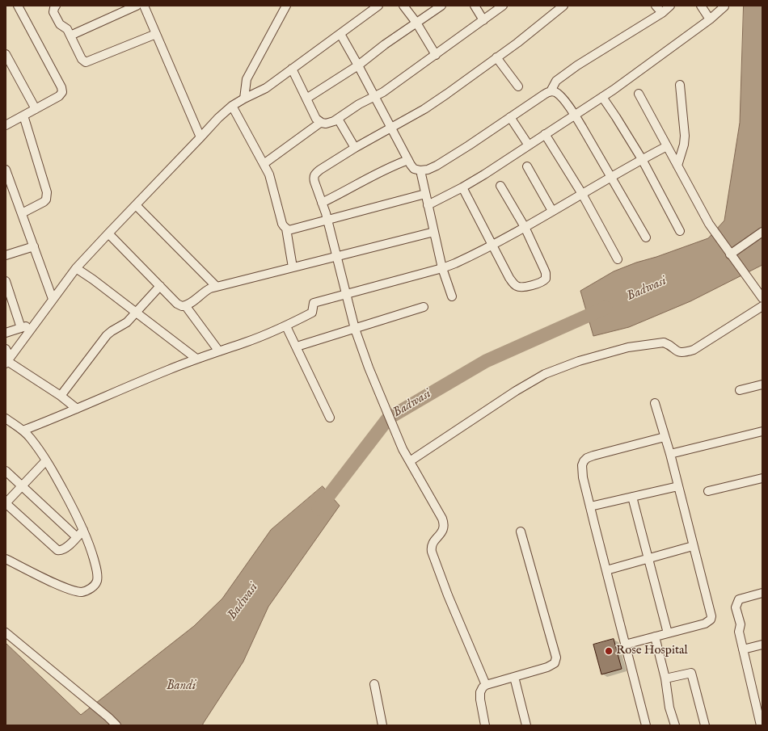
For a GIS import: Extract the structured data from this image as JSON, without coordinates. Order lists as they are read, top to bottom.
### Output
{
  "water": ["Badwasi", "Bandi"],
  "places": ["Rose Hospital"]
}
